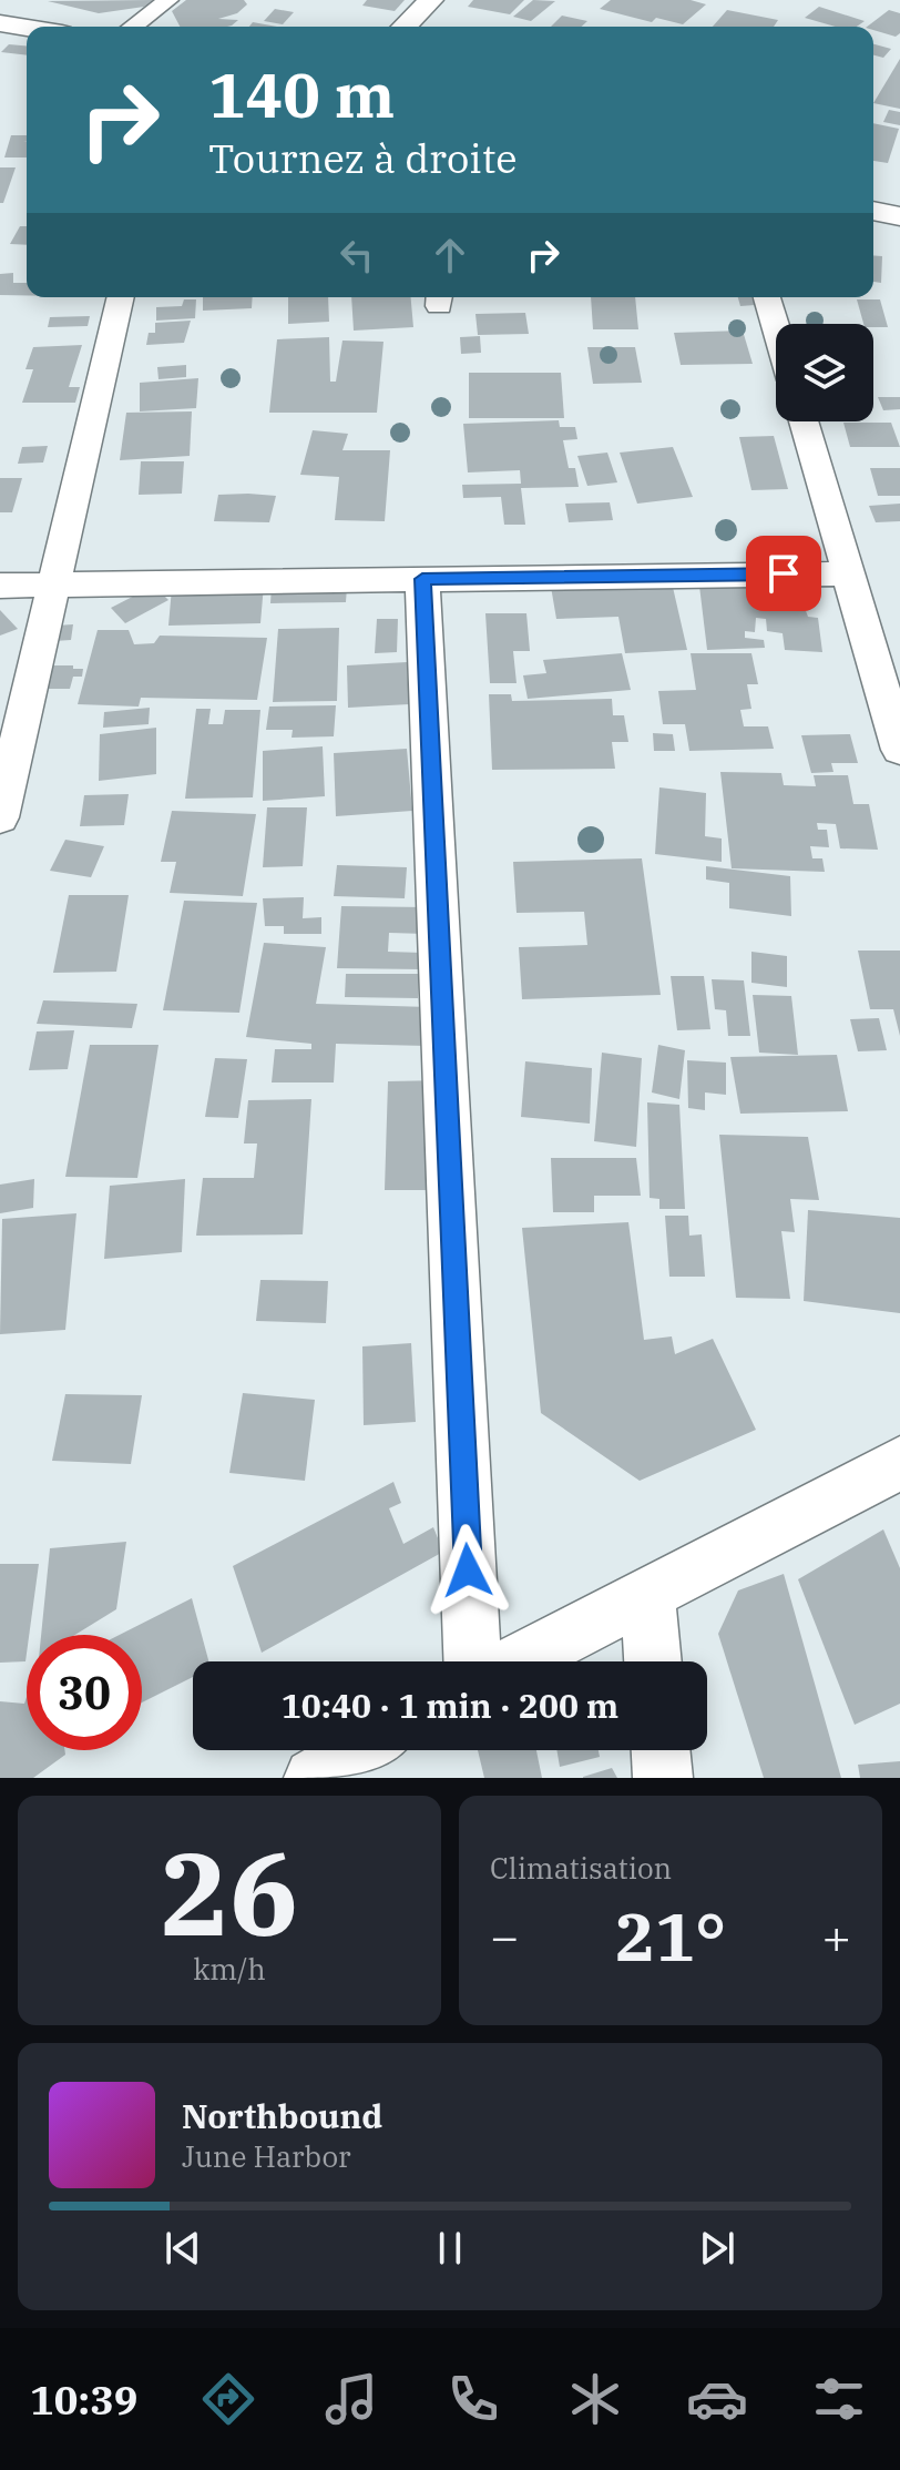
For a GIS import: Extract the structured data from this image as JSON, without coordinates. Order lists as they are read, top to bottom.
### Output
{
  "page": {
    "turn": ["140 m", "Tournez à droite"],
    "limit": "30",
    "trip": "10:40 · 1 min · 200 m",
    "tile": [
      ["26", "km/h"],
      "Climatisation"
    ],
    "heat": ["−", "21°", "+"],
    "song": ["Northbound", "June Harbor"],
    "tabs": "10:39"
  }
}
